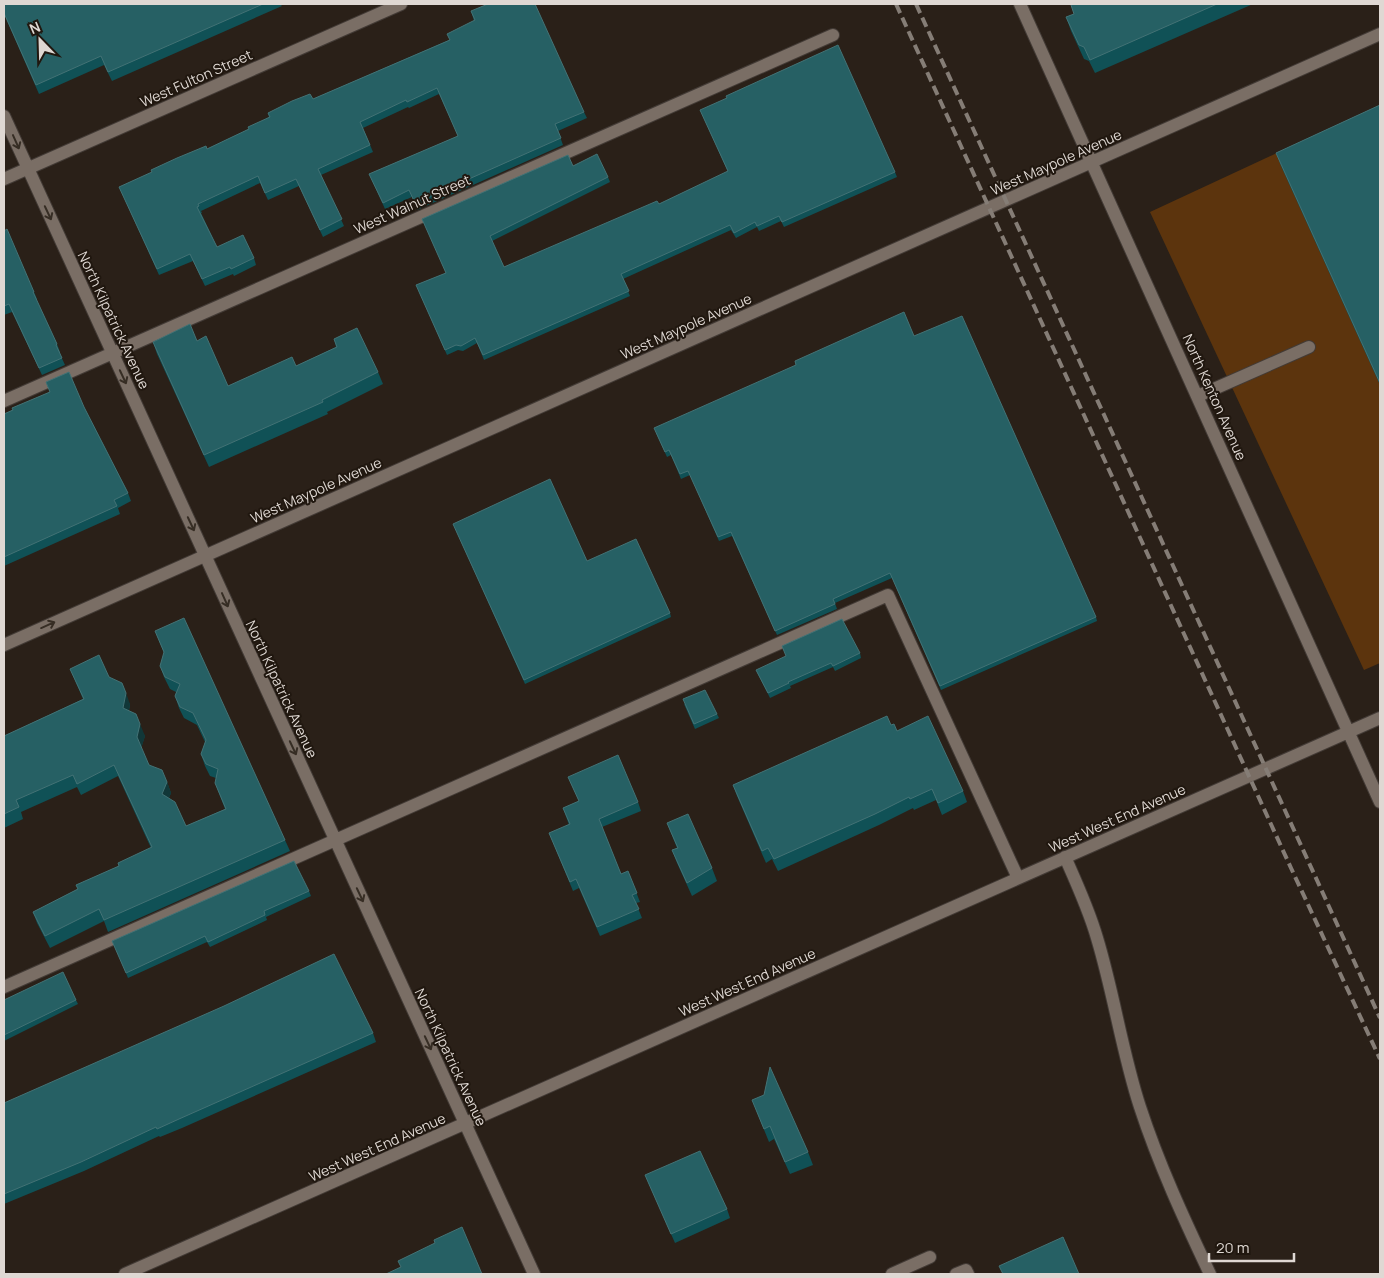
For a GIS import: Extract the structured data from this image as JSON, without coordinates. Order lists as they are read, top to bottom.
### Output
{
  "streets": {
    "street": [
      "West Fulton Street",
      "West Maypole Avenue",
      "West Walnut Street",
      "North Kilpatrick Avenue",
      "North Kenton Avenue",
      "West West End Avenue"
    ]
  },
  "crossings": [
    ["West Fulton Street", "North Kilpatrick Avenue"],
    ["West Maypole Avenue", "North Kilpatrick Avenue"],
    ["West Maypole Avenue", "North Kenton Avenue"],
    ["West Walnut Street", "North Kilpatrick Avenue"],
    ["North Kilpatrick Avenue", "West West End Avenue"],
    ["North Kenton Avenue", "West West End Avenue"]
  ],
  "one_way": ["North Kilpatrick Avenue"],
  "scale_bar": "20 m",
  "north": "top left"
}
